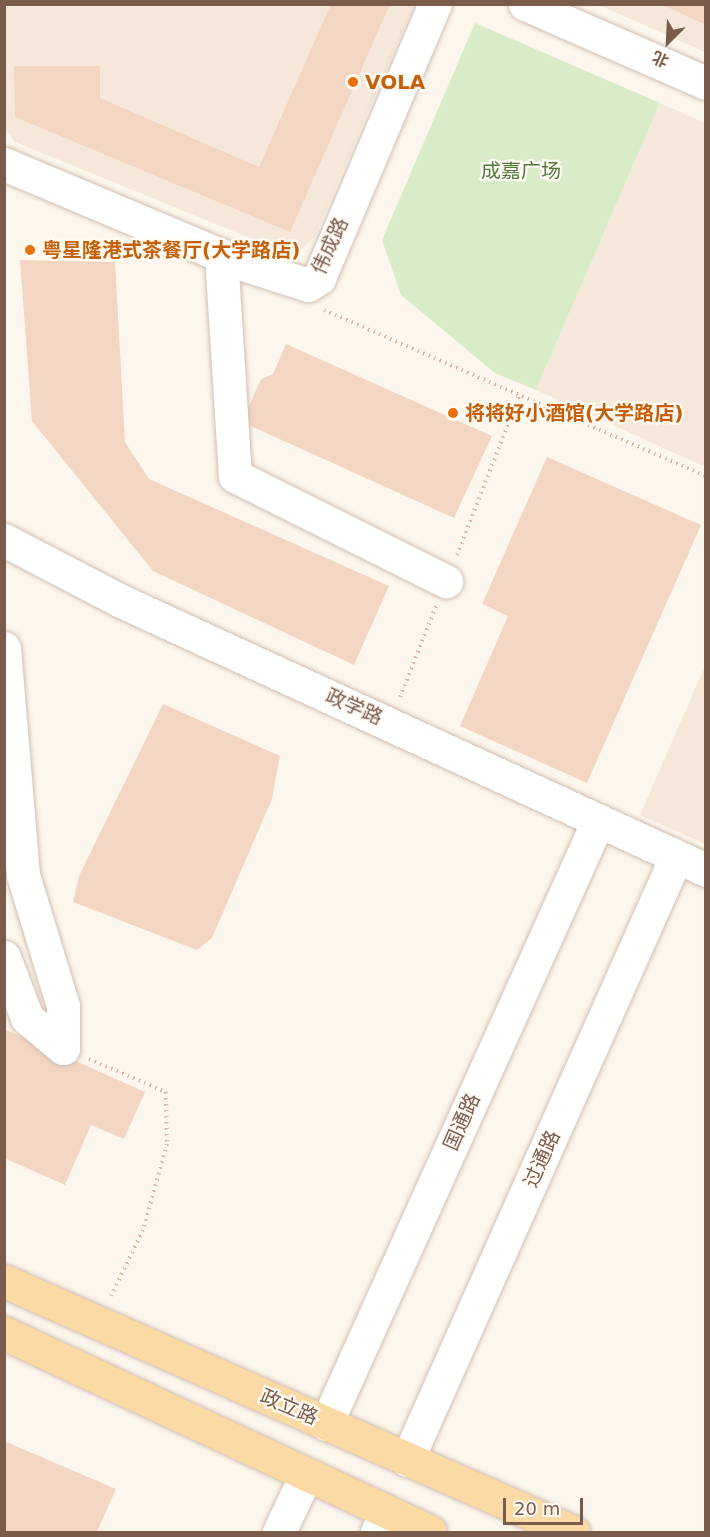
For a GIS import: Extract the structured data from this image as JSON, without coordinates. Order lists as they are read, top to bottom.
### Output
{
  "streets": {
    "main road": ["政立路"],
    "street": [
      "伟成路",
      "政学路",
      "国通路",
      "过通路"
    ]
  },
  "crossings": [
    ["政学路", "国通路"],
    ["政学路", "过通路"],
    ["国通路", "政立路"],
    ["过通路", "政立路"]
  ],
  "parks": ["成嘉广场"],
  "places": ["VOLA", "粤星隆港式茶餐厅(大学路店)", "将将好小酒馆(大学路店)"],
  "scale_bar": "20 m",
  "north": "bottom left"
}
